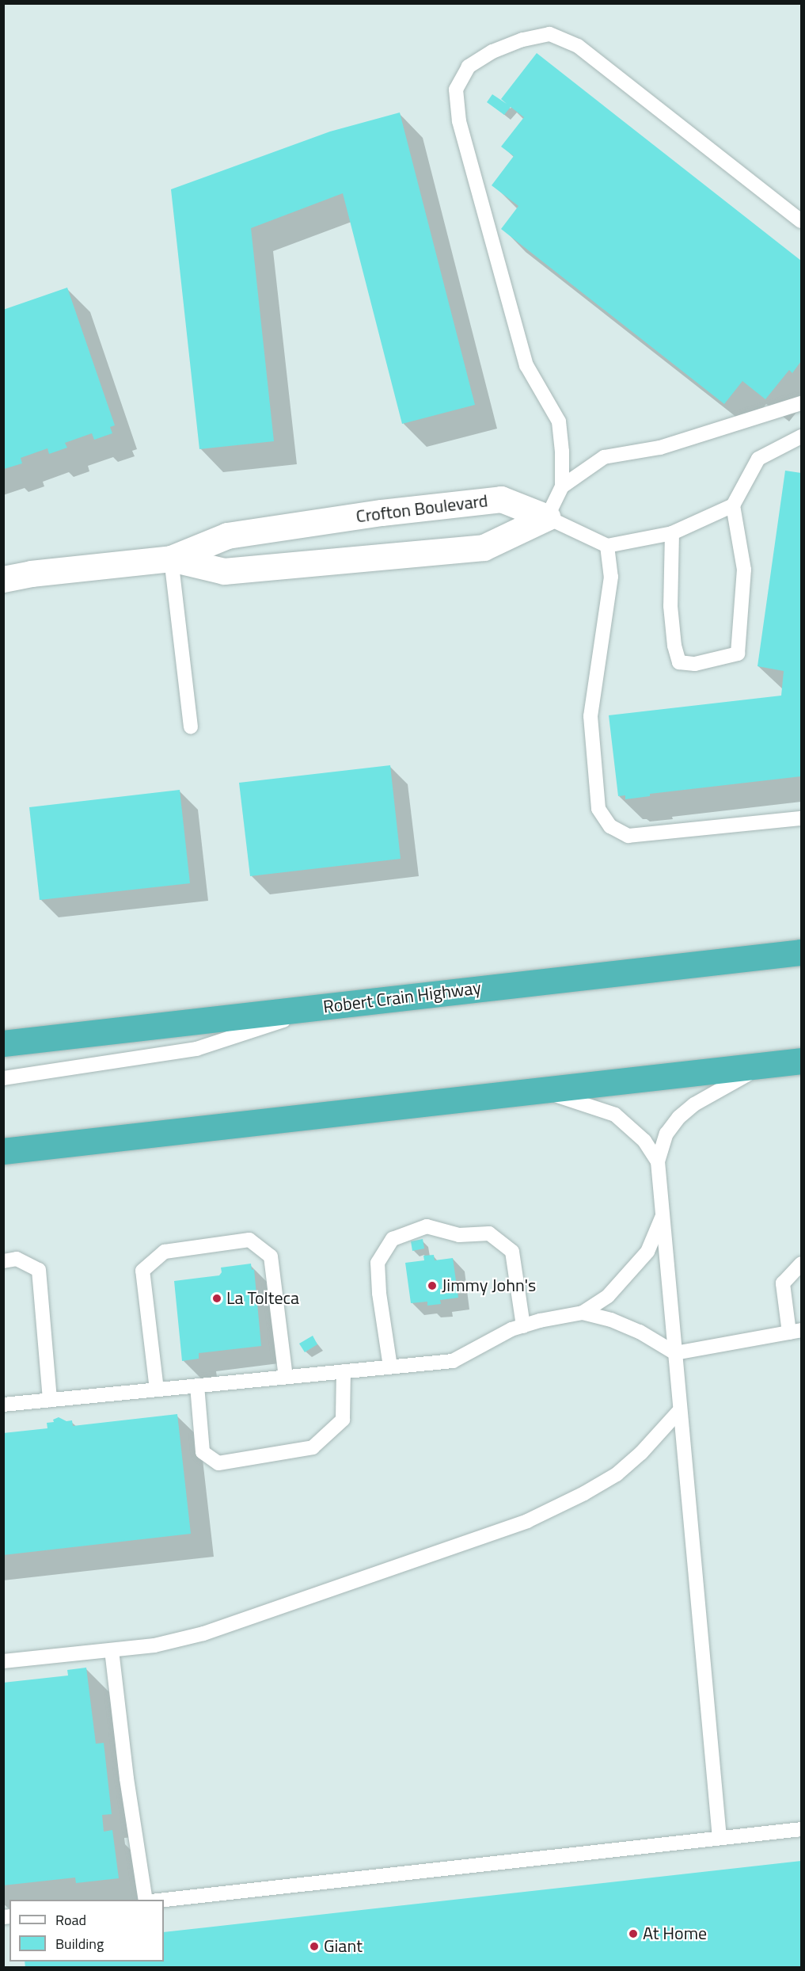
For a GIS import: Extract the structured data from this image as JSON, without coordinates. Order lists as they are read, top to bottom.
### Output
{
  "streets": {
    "highway": ["Robert Crain Highway"],
    "street": ["Crofton Boulevard"]
  },
  "places": [
    "Jimmy John's",
    "La Tolteca",
    "At Home",
    "Giant"
  ],
  "legend": ["Road", "Building"]
}
